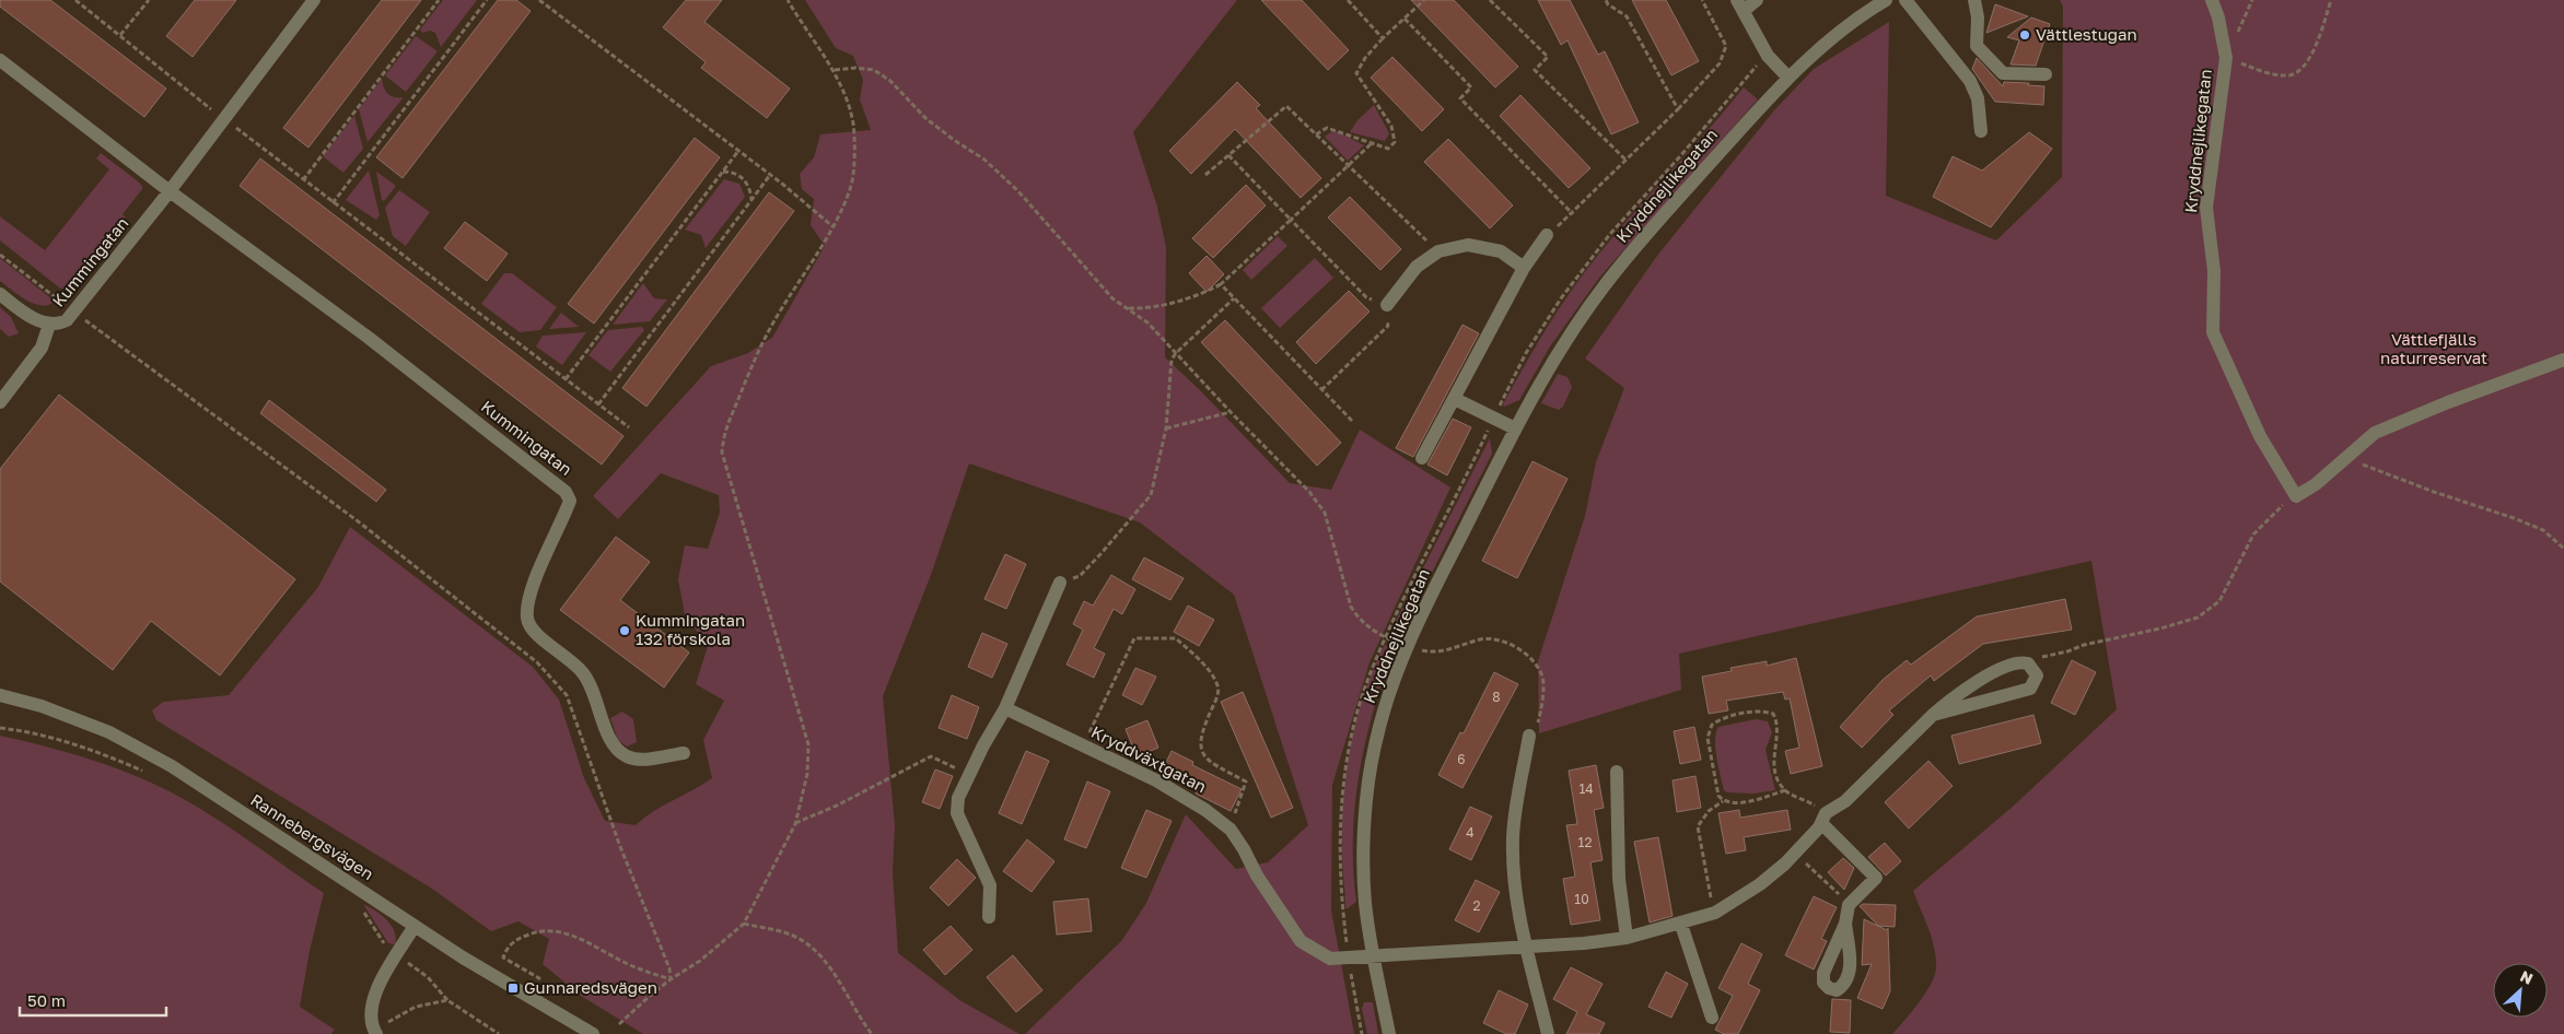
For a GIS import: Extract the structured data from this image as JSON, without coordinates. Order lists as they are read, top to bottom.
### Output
{
  "streets": {
    "street": [
      "Kryddnejlikegatan",
      "Kummingatan",
      "Kryddväxtgatan",
      "Rannebergsvägen"
    ]
  },
  "crossings": [
    ["Kryddnejlikegatan", "Kryddväxtgatan"]
  ],
  "parks": ["Vättlefjälls naturreservat"],
  "places": {
    "other": ["Vättlestugan", "Kummingatan 132 förskola"],
    "transit": ["Gunnaredsvägen"]
  },
  "house_numbers": [
    "8",
    "6",
    "14",
    "4",
    "12",
    "10",
    "2"
  ],
  "scale_bar": "50 m",
  "north": "top right"
}
